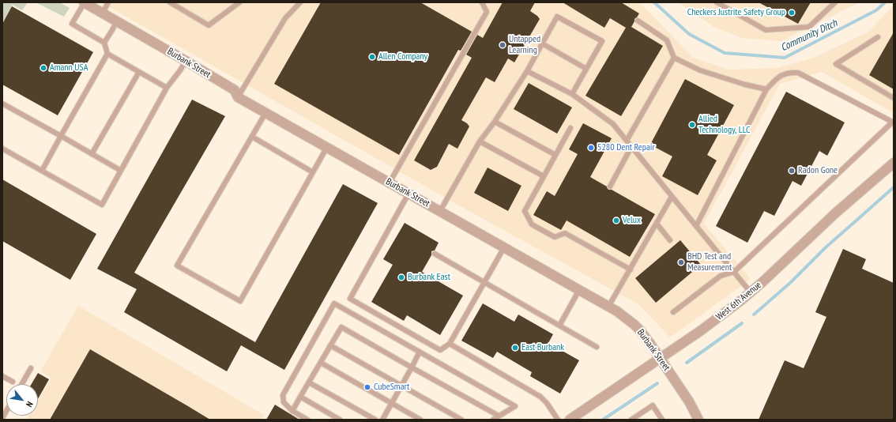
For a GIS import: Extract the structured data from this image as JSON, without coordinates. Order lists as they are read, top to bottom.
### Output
{
  "streets": {
    "street": ["Burbank Street", "West 6th Avenue"]
  },
  "crossings": [
    ["Burbank Street", "West 6th Avenue"]
  ],
  "water": ["Community Ditch"],
  "places": [
    "Checkers Justrite Safety Group",
    "Untapped Learning",
    "Allen Company",
    "Amann USA",
    "Allied Technology, LLC",
    "5280 Dent Repair",
    "Radon Gone",
    "Velux",
    "BHD Test and Measurement",
    "Burbank East",
    "East Burbank",
    "CubeSmart"
  ],
  "north": "bottom right"
}
